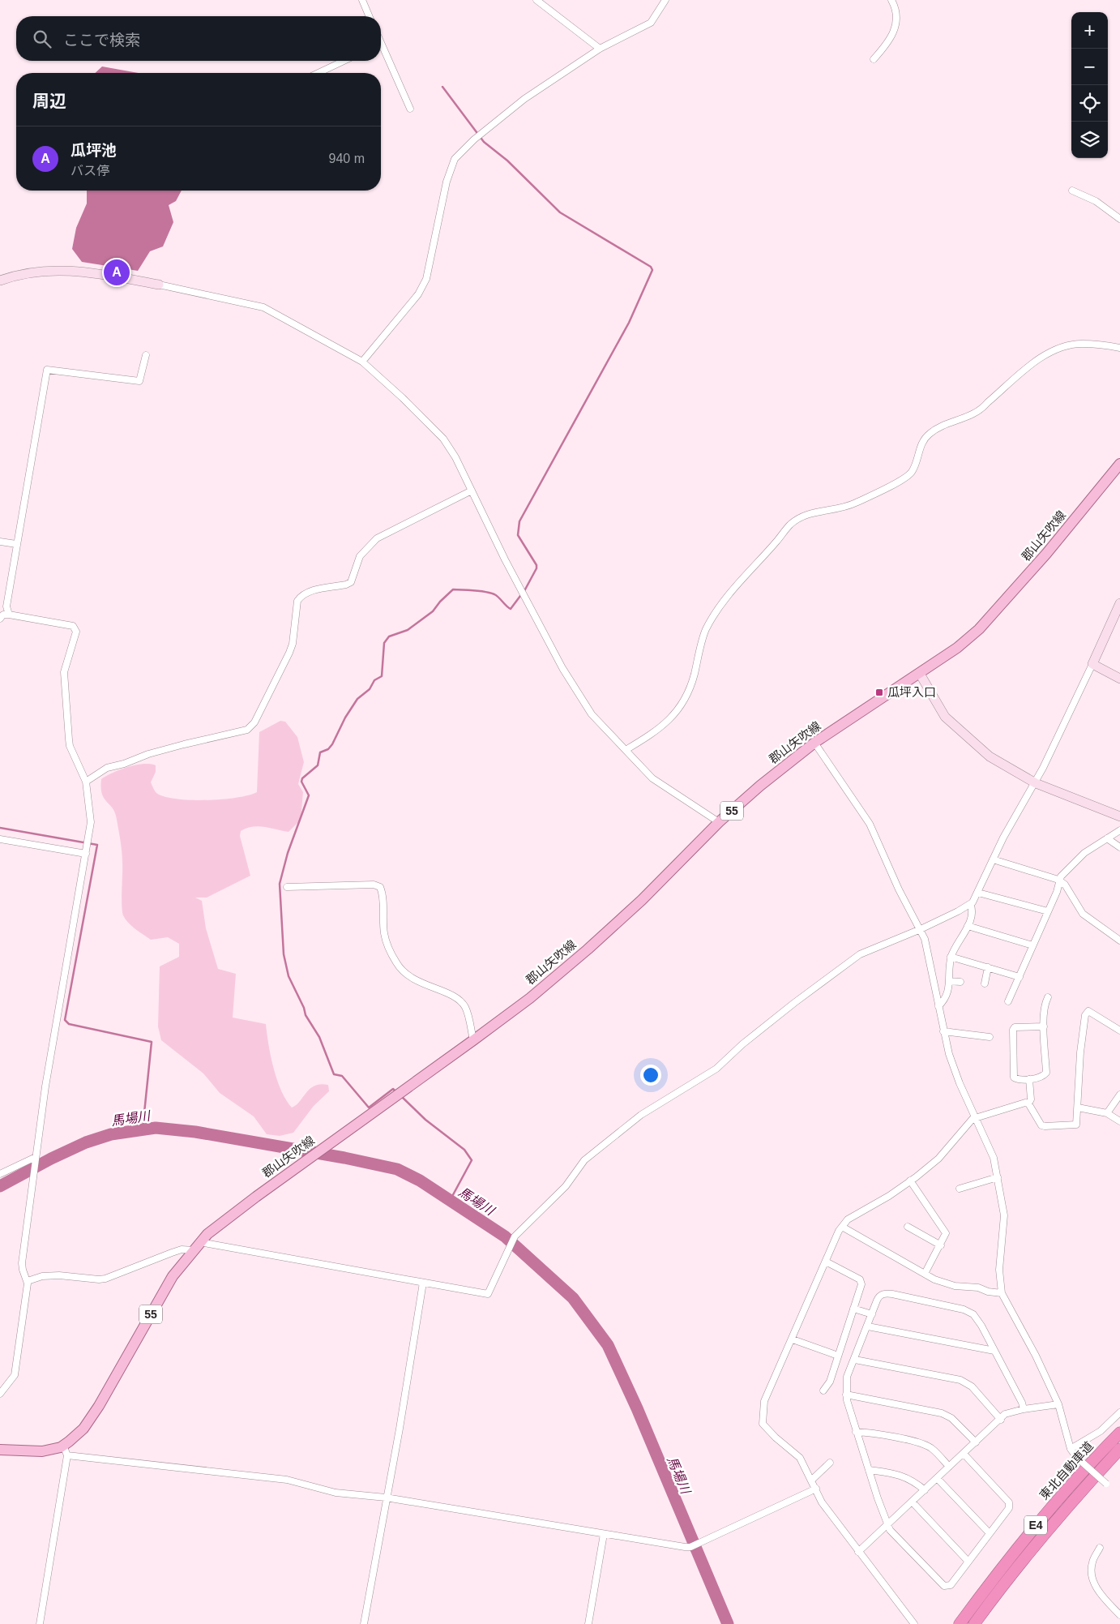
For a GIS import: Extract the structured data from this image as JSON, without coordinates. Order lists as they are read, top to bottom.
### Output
{
  "streets": {
    "highway": ["東北自動車道", "E4"],
    "main road": ["郡山矢吹線", "55"]
  },
  "water": ["馬場川"],
  "places": {
    "transit": ["瓜坪入口"]
  },
  "page": {
    "map_buttons": ["+", "−"],
    "search": "ここで検索",
    "heading": "周辺",
    "list": [
      {
        "mark": "A",
        "name": "瓜坪池",
        "note": "バス停",
        "value": "940 m"
      }
    ],
    "pins": "A"
  }
}
